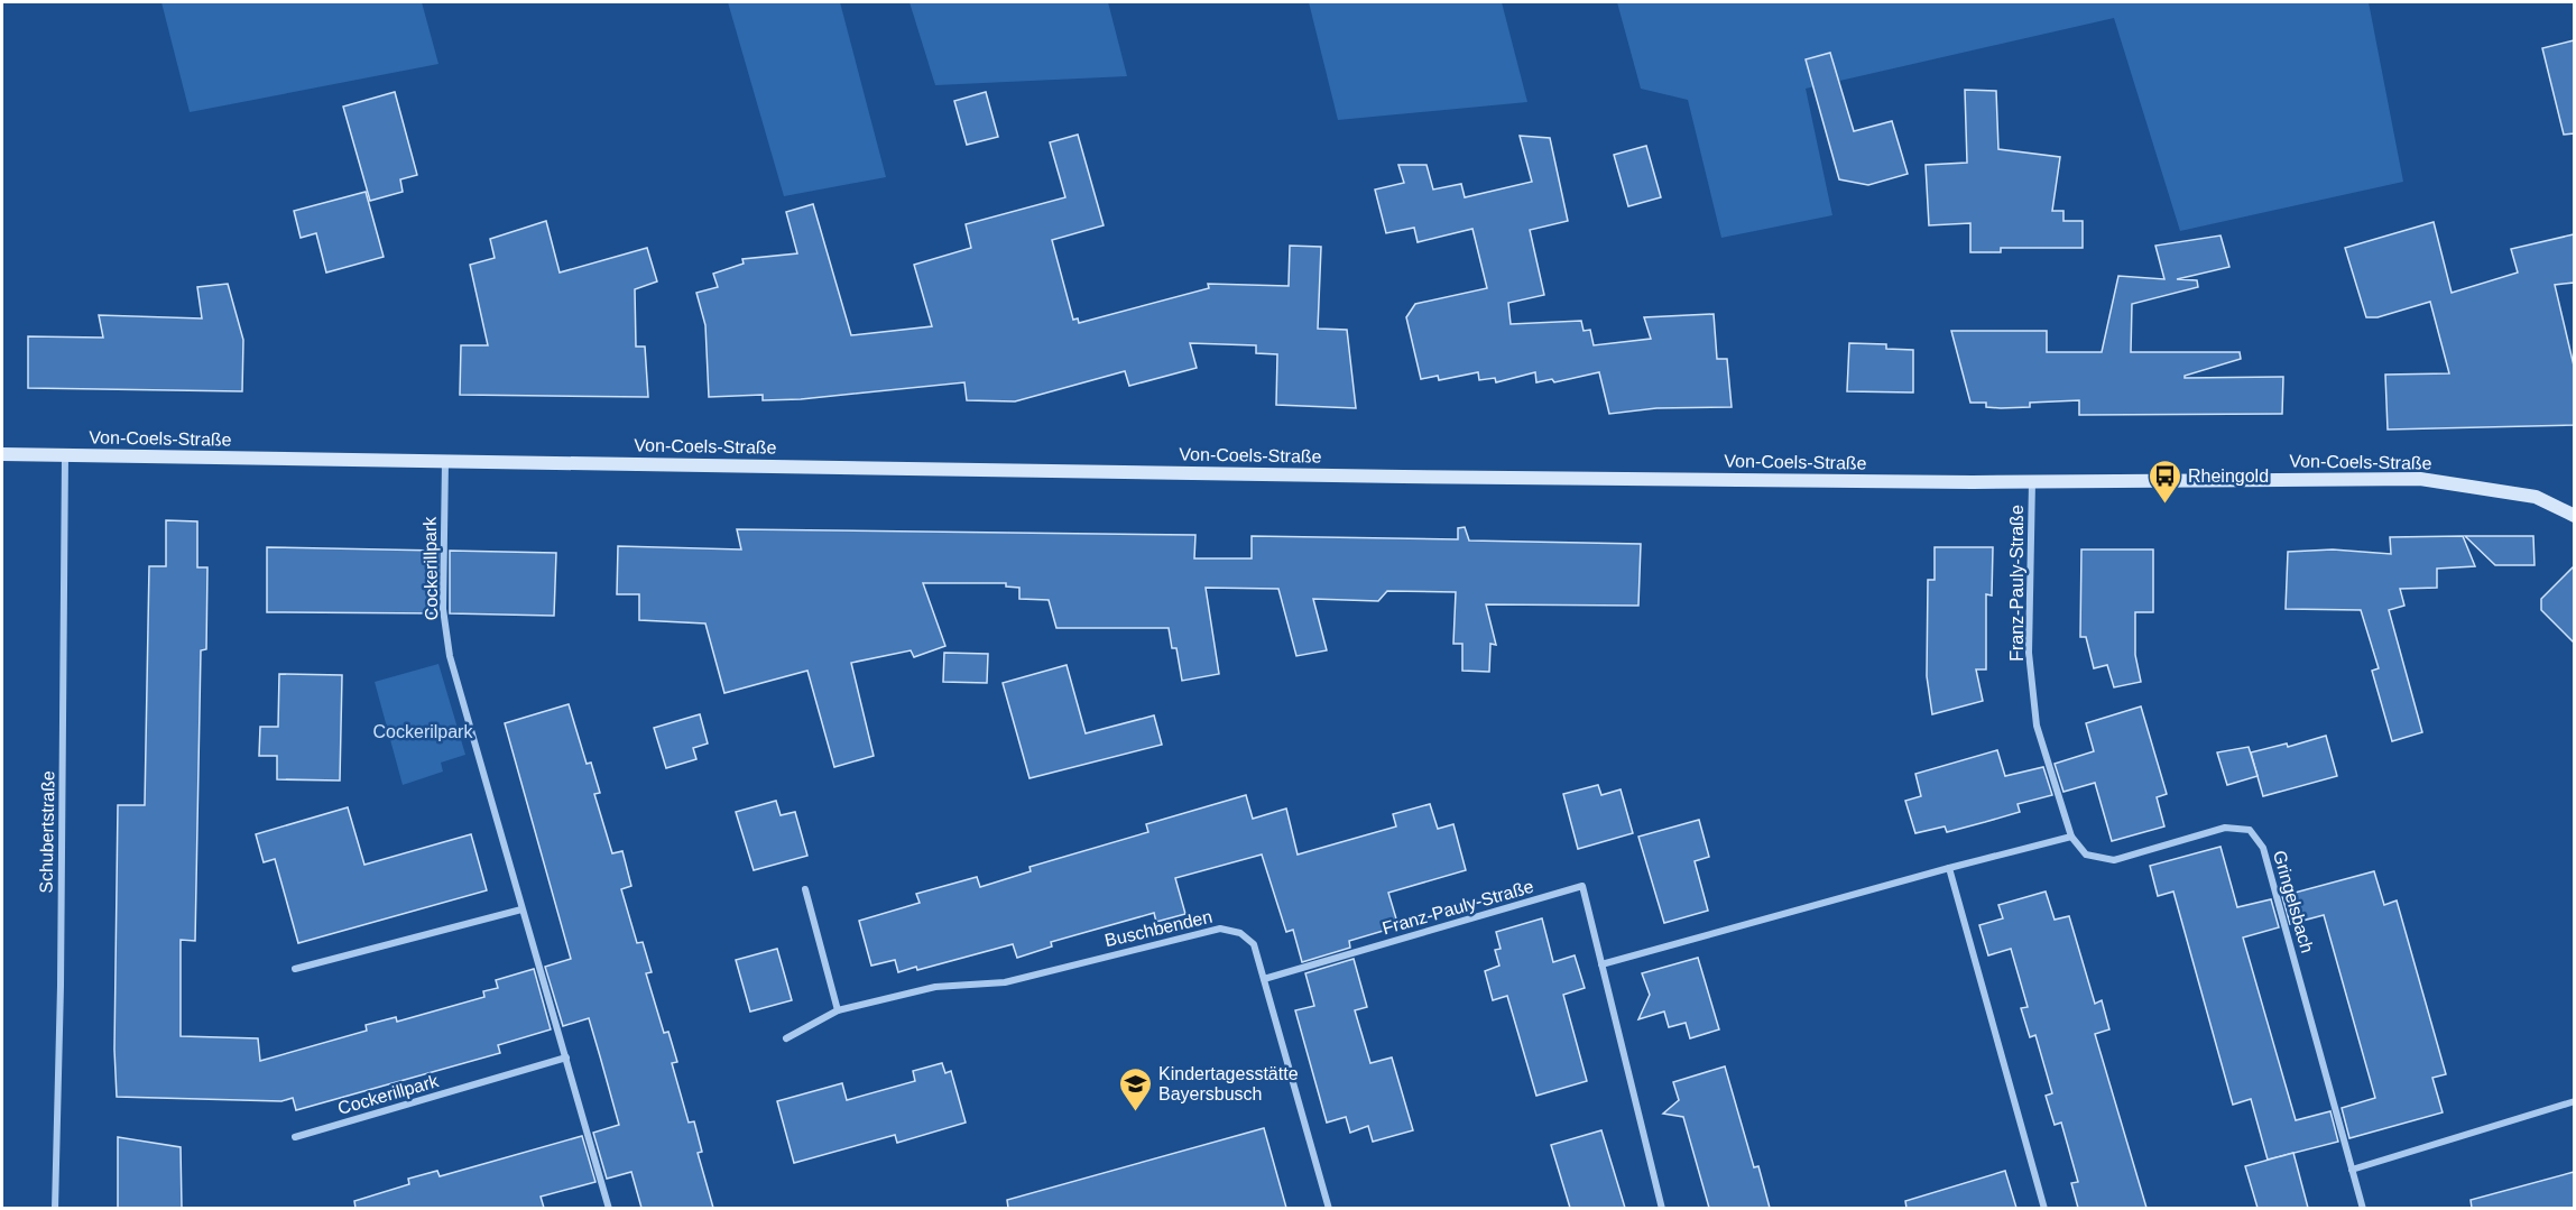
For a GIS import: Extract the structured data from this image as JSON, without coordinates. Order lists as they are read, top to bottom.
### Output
{
  "streets": {
    "main road": ["Von-Coels-Straße"],
    "street": [
      "Cockerillpark",
      "Franz-Pauly-Straße",
      "Schubertstraße",
      "Gringelsbach",
      "Buschbenden"
    ]
  },
  "crossings": [
    ["Von-Coels-Straße", "Cockerillpark"],
    ["Von-Coels-Straße", "Franz-Pauly-Straße"],
    ["Von-Coels-Straße", "Schubertstraße"],
    ["Franz-Pauly-Straße", "Gringelsbach"],
    ["Franz-Pauly-Straße", "Buschbenden"]
  ],
  "parks": ["Cockerilpark"],
  "places": {
    "bus stop": ["Rheingold"],
    "school or university": ["Kindertagesstätte Bayersbusch"]
  }
}
